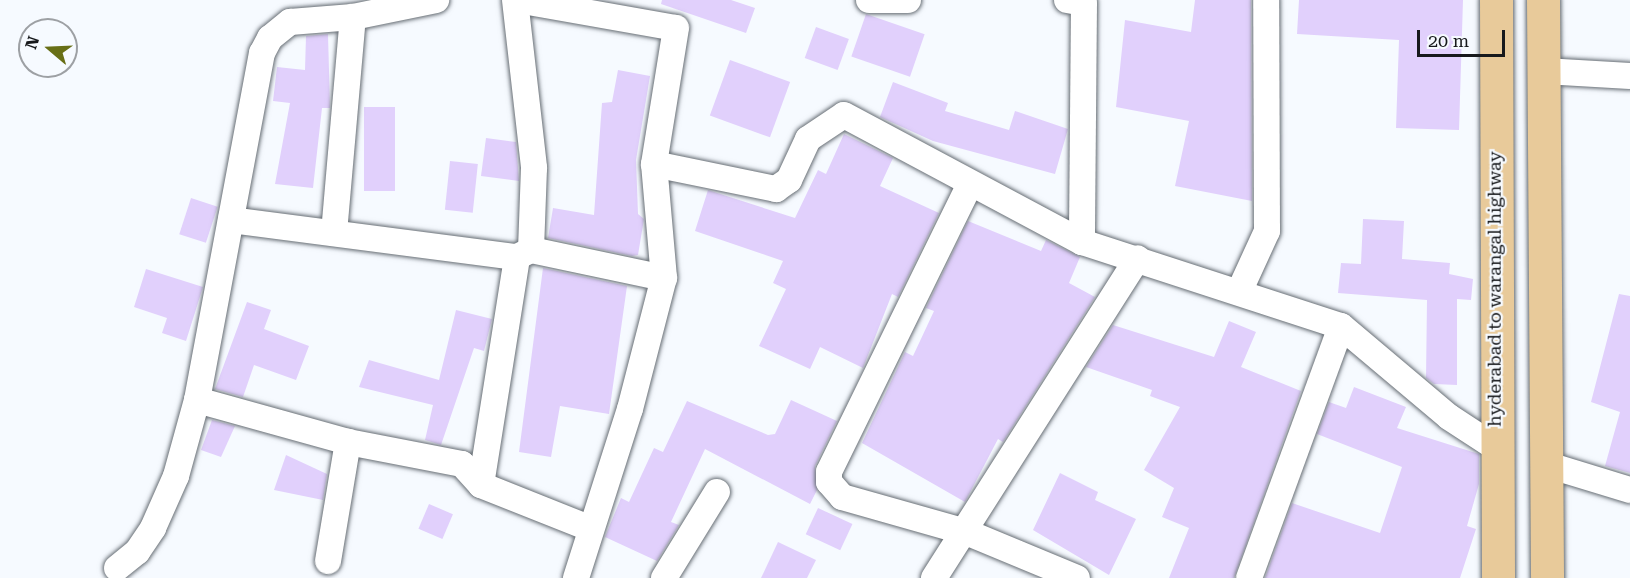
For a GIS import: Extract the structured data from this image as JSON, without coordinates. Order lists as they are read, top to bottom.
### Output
{
  "streets": {
    "main road": ["hyderabad to warangal highway"]
  },
  "scale_bar": "20 m",
  "north": "left"
}
